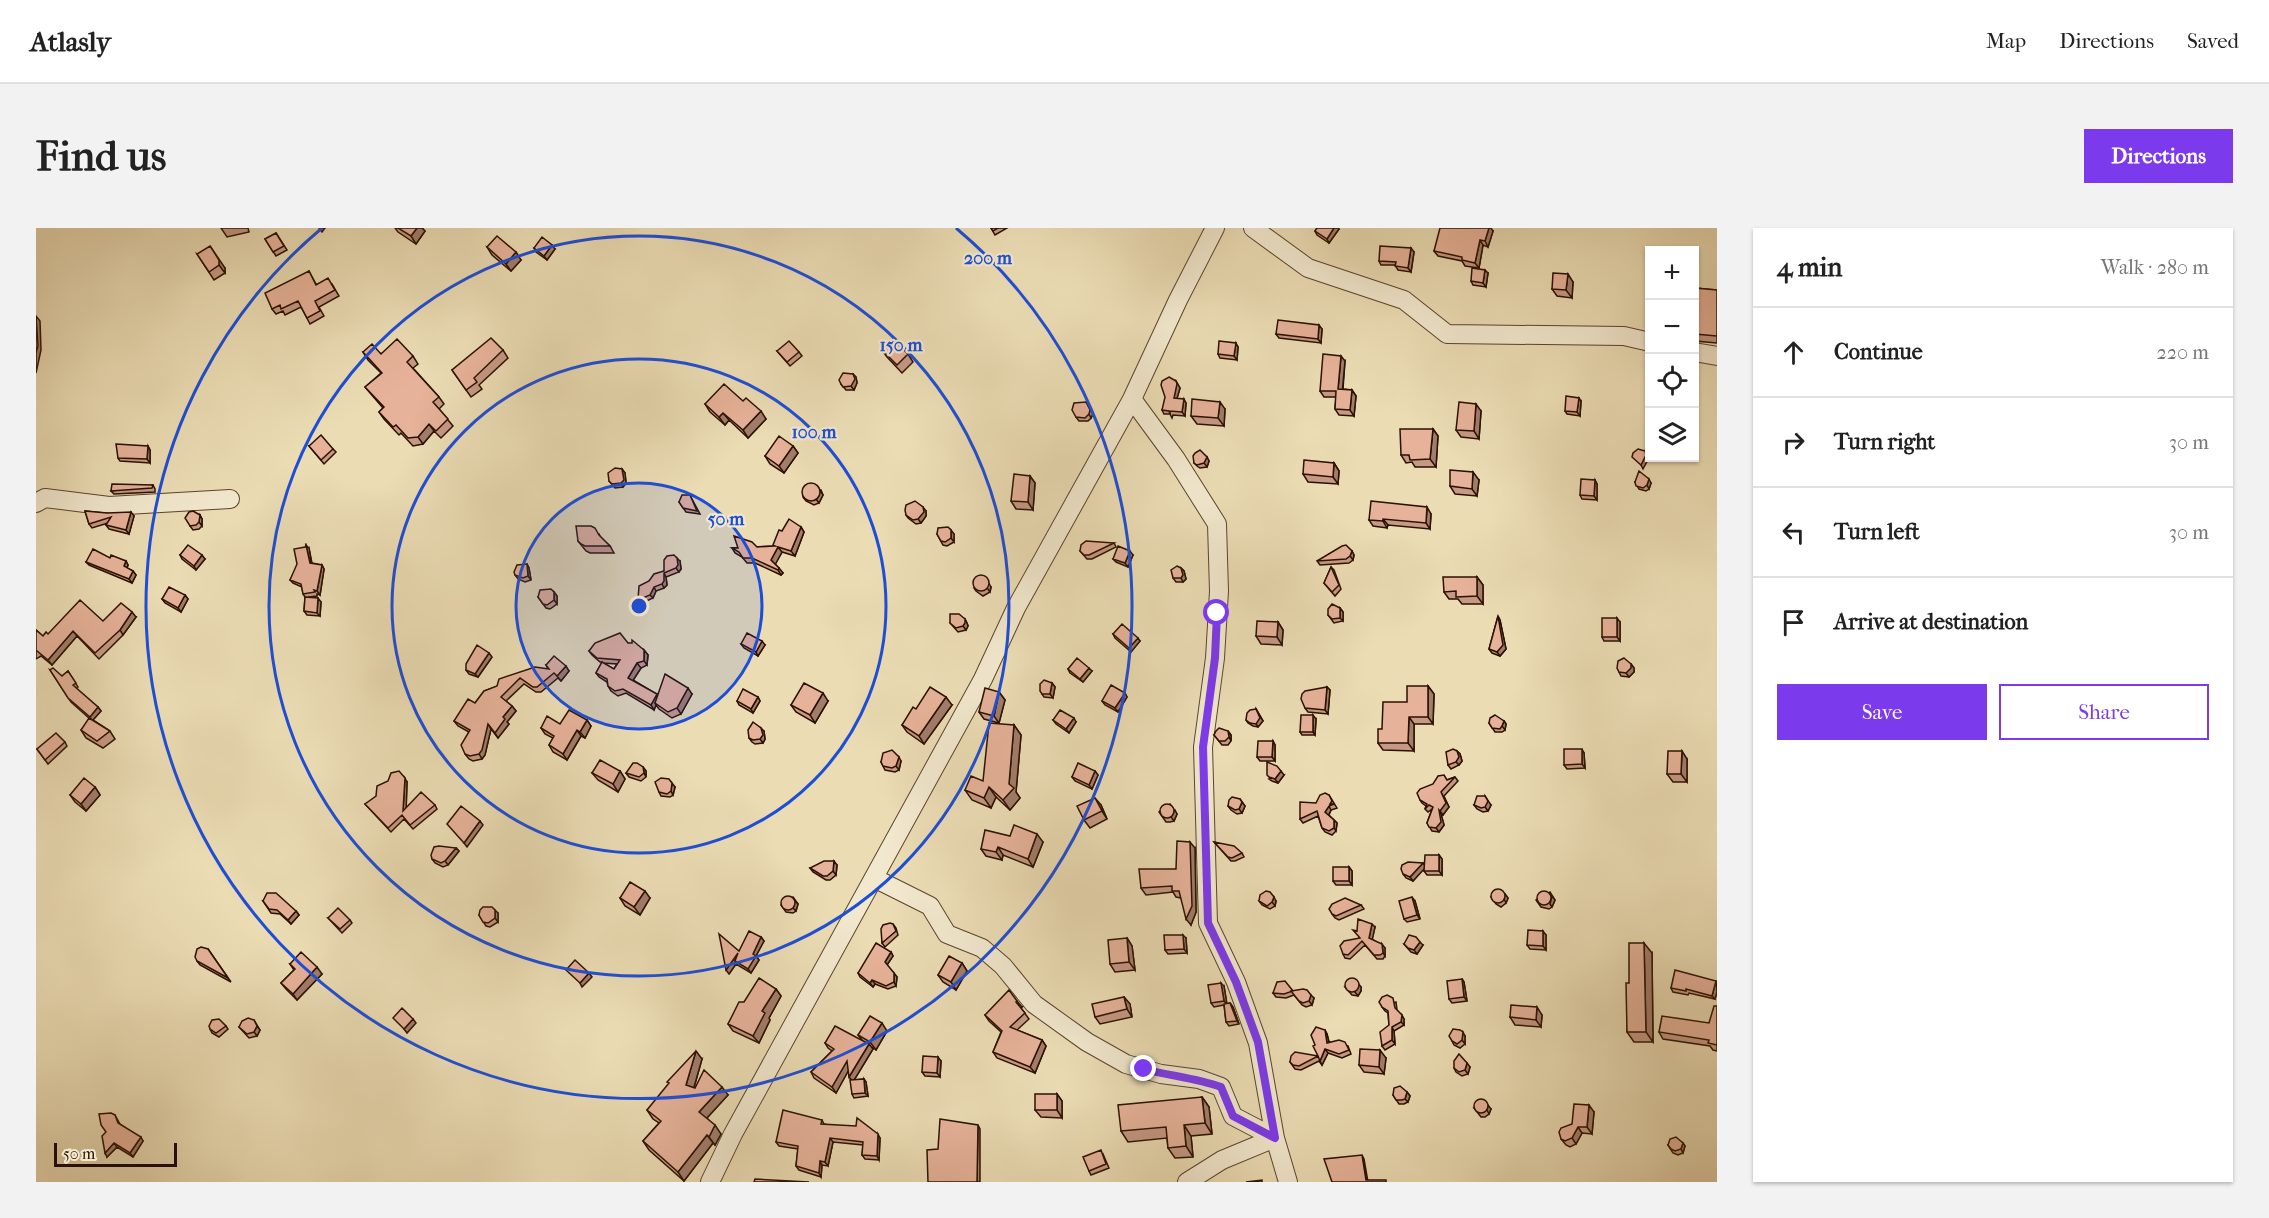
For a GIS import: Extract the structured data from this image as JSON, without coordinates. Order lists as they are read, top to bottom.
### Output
{
  "scale_bar": "50 m",
  "page": {
    "header": "Atlasly",
    "nav": ["Map", "Directions", "Saved"],
    "buttons": [
      "Directions",
      ["Save", "Share"]
    ],
    "title": "Find us",
    "heading": ["4 min", "Walk · 280 m"],
    "map_buttons": ["+", "−"],
    "list": [
      ["Continue", "220 m"],
      ["Turn right", "30 m"],
      ["Turn left", "30 m"],
      "Arrive at destination"
    ],
    "scale": "50 m"
  },
  "rings": [
    "200 m",
    "150 m",
    "100 m",
    "50 m"
  ]
}
